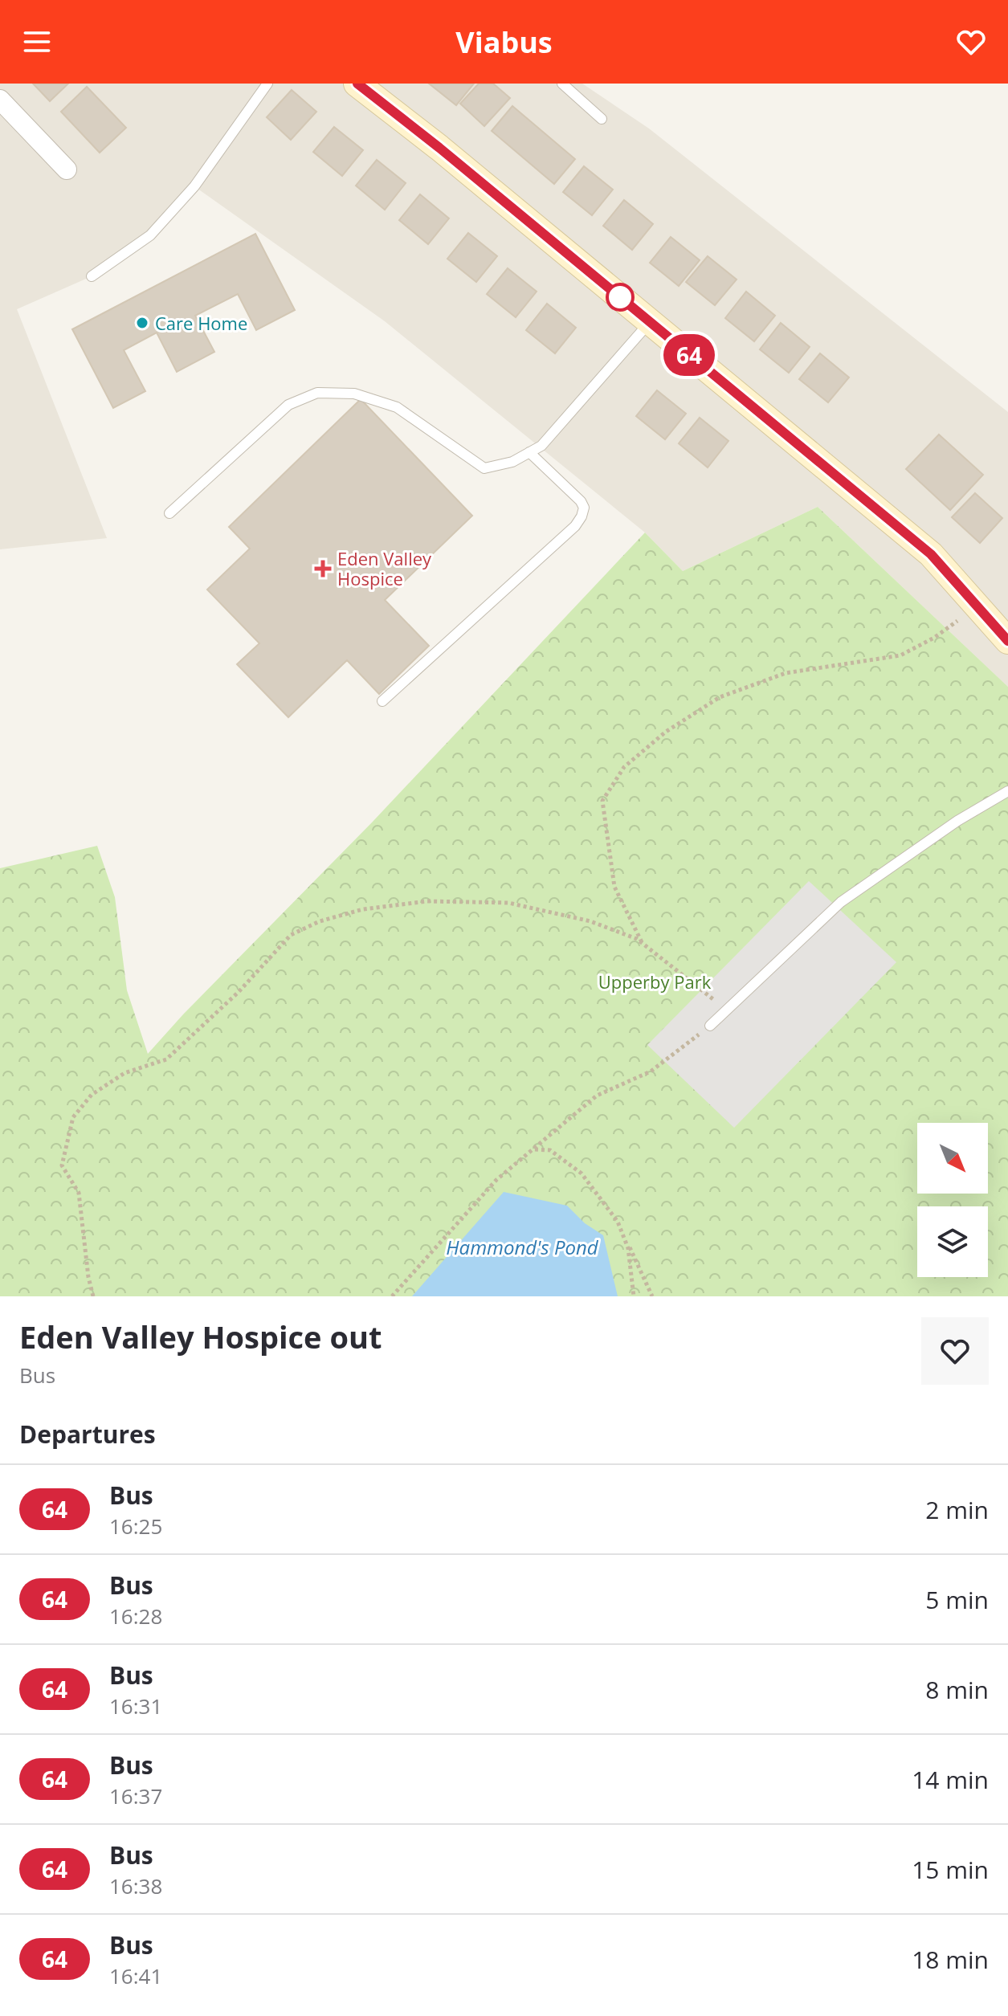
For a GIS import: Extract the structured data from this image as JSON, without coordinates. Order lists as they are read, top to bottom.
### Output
{
  "water": ["Hammond's Pond"],
  "parks": ["Upperby Park"],
  "places": {
    "other": ["Care Home"],
    "health": ["Eden Valley Hospice"]
  },
  "lines": ["bus line 64"],
  "north": "bottom right",
  "page": {
    "header": "Viabus",
    "on_map": "64",
    "heading": [
      ["Eden Valley Hospice out", "Bus"],
      "Departures"
    ],
    "list": [
      {
        "mark": "64",
        "name": "Bus",
        "note": "16:25",
        "value": "2 min"
      },
      {
        "mark": "64",
        "name": "Bus",
        "note": "16:28",
        "value": "5 min"
      },
      {
        "mark": "64",
        "name": "Bus",
        "note": "16:31",
        "value": "8 min"
      },
      {
        "mark": "64",
        "name": "Bus",
        "note": "16:37",
        "value": "14 min"
      },
      {
        "mark": "64",
        "name": "Bus",
        "note": "16:38",
        "value": "15 min"
      },
      {
        "mark": "64",
        "name": "Bus",
        "note": "16:41",
        "value": "18 min"
      }
    ]
  }
}
